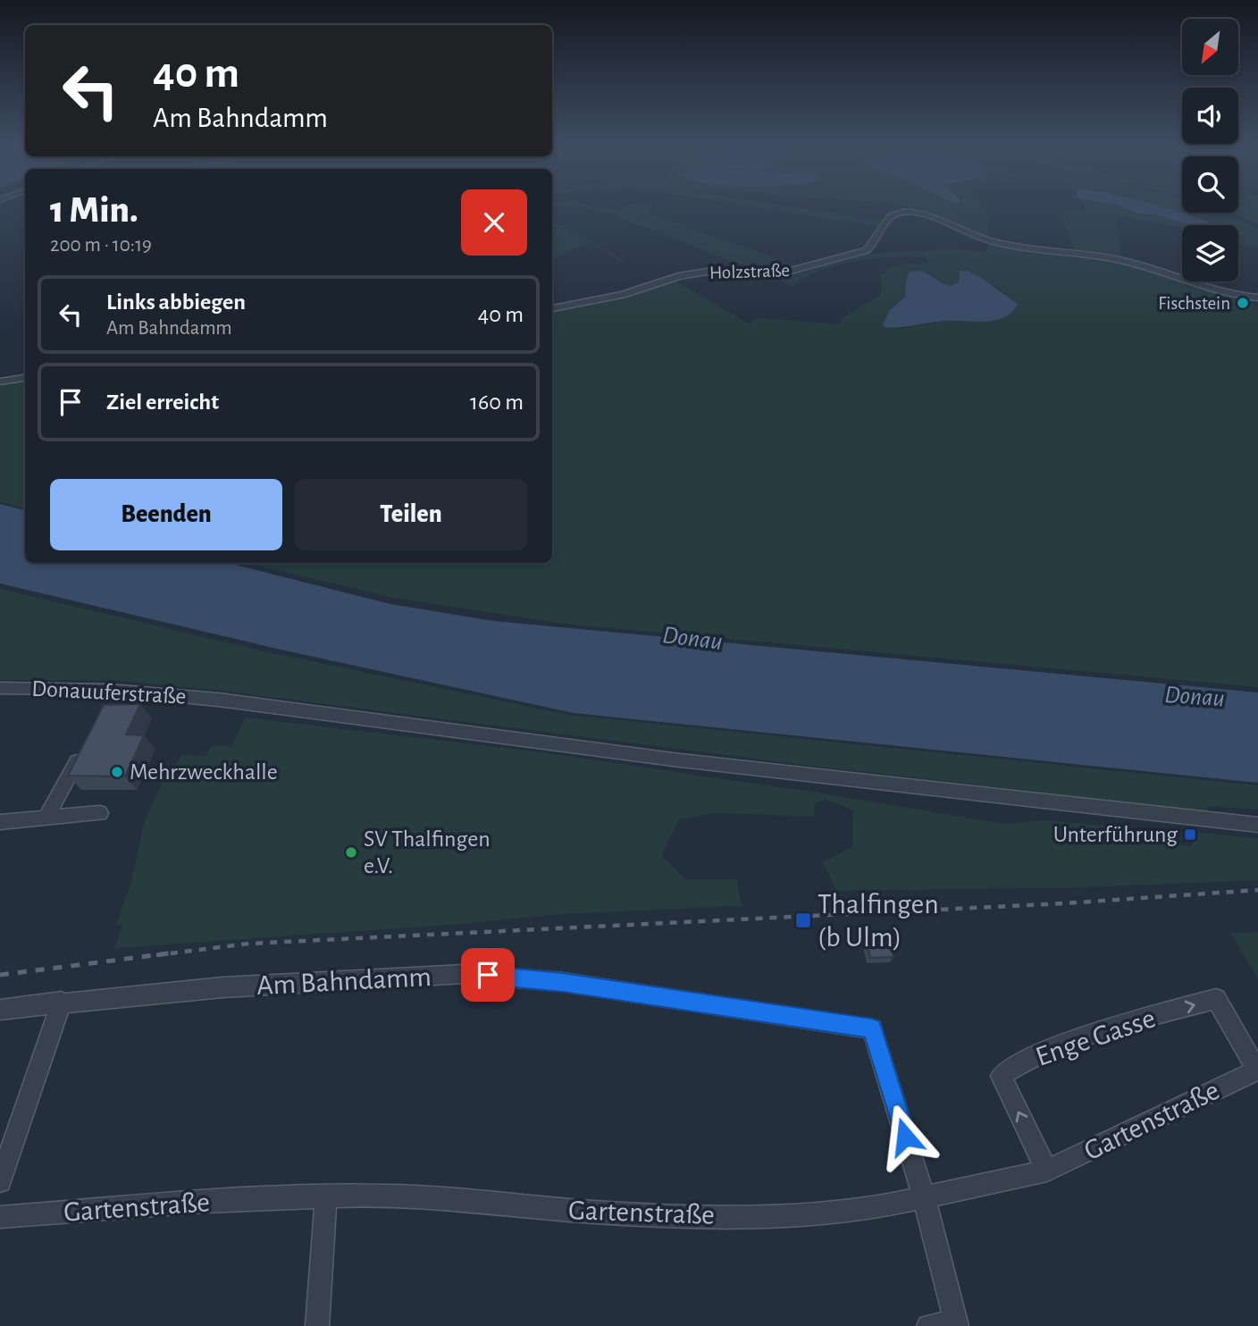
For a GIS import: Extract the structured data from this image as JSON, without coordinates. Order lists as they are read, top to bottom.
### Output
{
  "streets": {
    "street": [
      "Holzstraße",
      "Donauuferstraße",
      "Am Bahndamm",
      "Enge Gasse",
      "Gartenstraße"
    ]
  },
  "crossings": [
    ["Am Bahndamm", "Gartenstraße"],
    ["Enge Gasse", "Gartenstraße"]
  ],
  "water": ["Donau"],
  "places": {
    "other": ["Fischstein", "Mehrzweckhalle", "SV Thalfingen e.V."],
    "transit": ["Unterführung", "Thalfingen (b Ulm)"]
  },
  "north": "bottom left",
  "page": {
    "turn": ["40 m", "Am Bahndamm"],
    "heading": ["1 Min.", "200 m · 10:19"],
    "list": [
      {
        "name": "Links abbiegen",
        "note": "Am Bahndamm",
        "value": "40 m"
      },
      {
        "name": "Ziel erreicht",
        "value": "160 m"
      }
    ],
    "buttons": ["Beenden", "Teilen"]
  }
}
